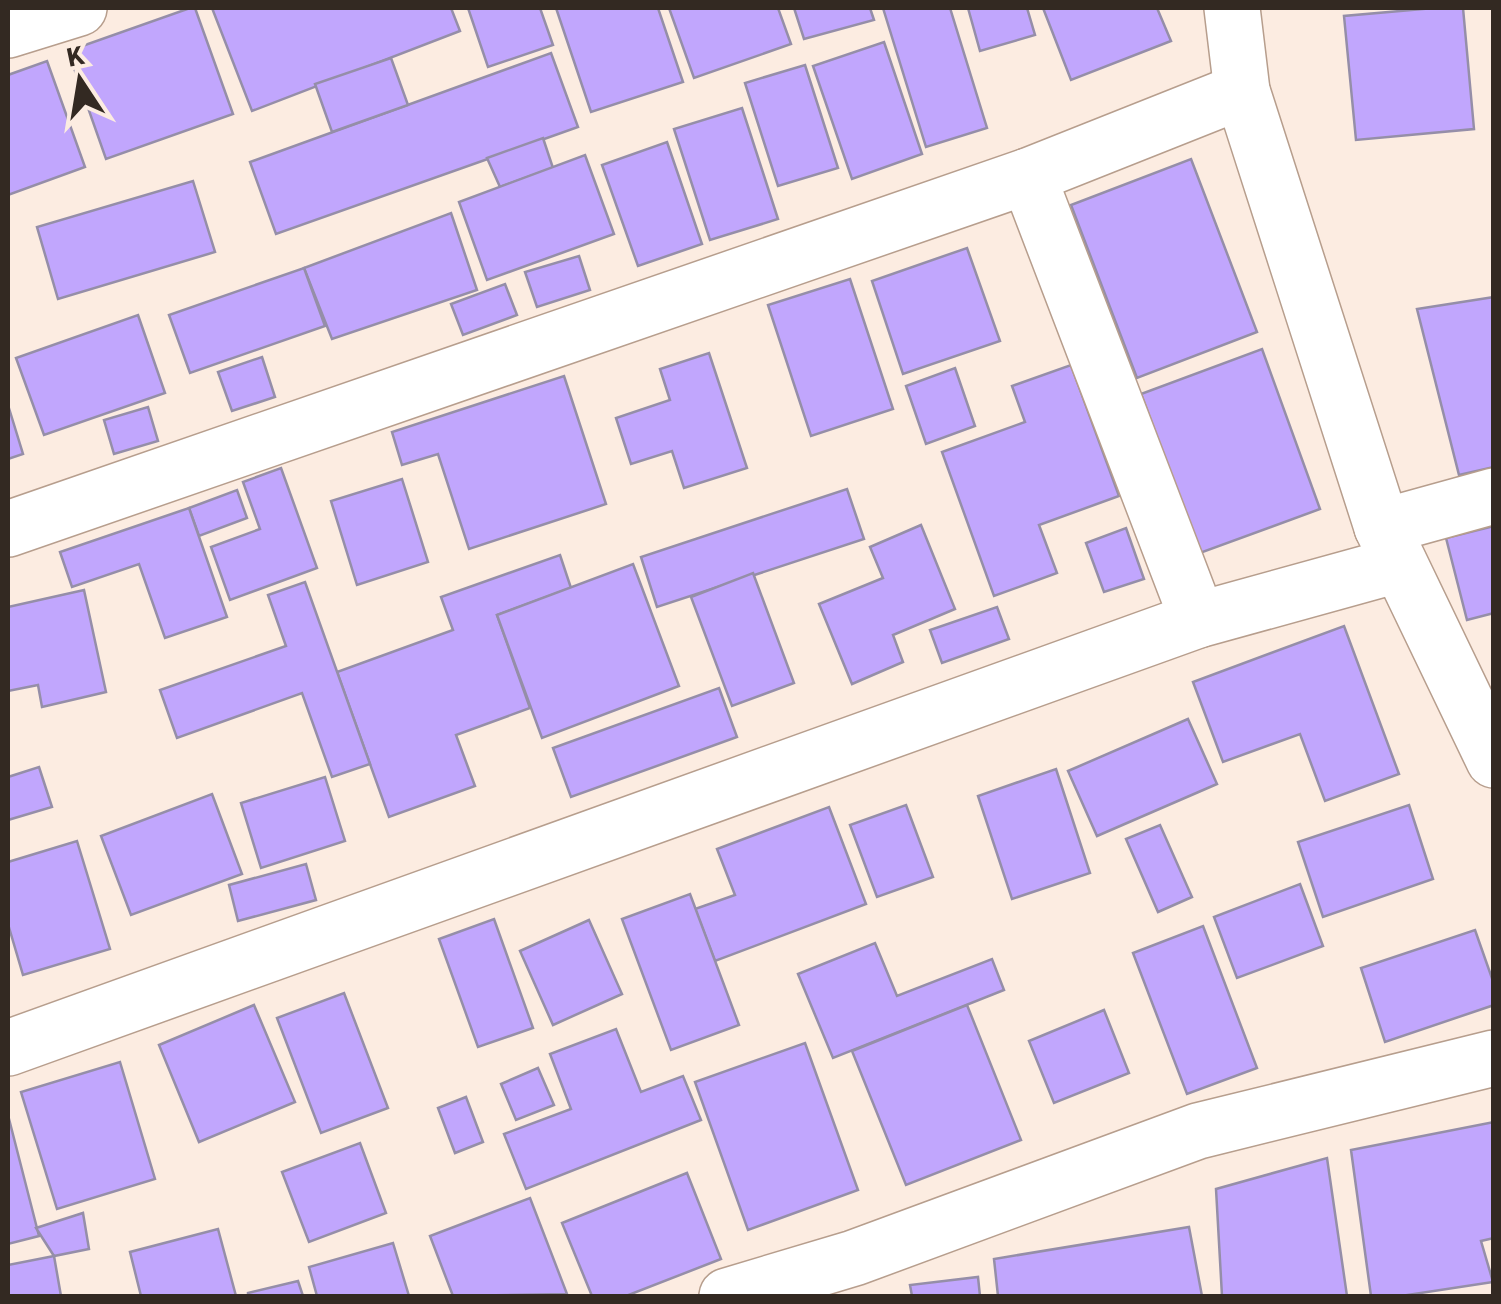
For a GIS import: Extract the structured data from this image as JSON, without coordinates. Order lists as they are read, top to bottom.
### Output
{
  "north": "top"
}
